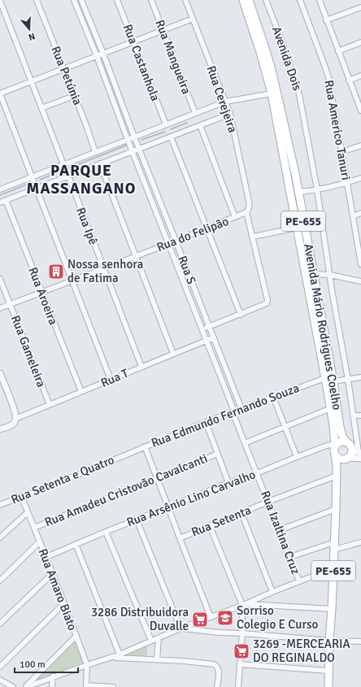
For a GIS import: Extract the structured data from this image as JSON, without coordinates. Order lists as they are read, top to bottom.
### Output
{
  "streets": {
    "main road": ["PE-655", "Avenida Mário Rodrigues Coelho"],
    "street": [
      "Rua Mangueira",
      "Avenida Dois",
      "Rua Castanhola",
      "Rua Petúnia",
      "Rua Cerejeira",
      "Rua Americo Tanuri",
      "Rua Ipê",
      "Rua do Felipão",
      "Rua S",
      "Rua Aroeira",
      "Rua Gameleira",
      "Rua T",
      "Rua Edmundo Fernando Souza",
      "Rua Setenta e Quatro",
      "Rua Amadeu Cristovão Cavalcanti",
      "Rua Arsênio Lino Carvalho",
      "Rua Setenta",
      "Rua Izaltina Cruz",
      "Rua Amaro Biato"
    ]
  },
  "crossings": [
    ["Avenida Dois", "PE-655"],
    ["Rua Cerejeira", "Rua do Felipão"],
    ["PE-655", "Avenida Mário Rodrigues Coelho"],
    ["PE-655", "Rua Arsênio Lino Carvalho"],
    ["PE-655", "Rua Setenta"],
    ["Rua Ipê", "Rua do Felipão"],
    ["Rua Ipê", "Rua T"],
    ["Rua do Felipão", "Rua S"],
    ["Rua do Felipão", "Rua Aroeira"],
    ["Rua do Felipão", "Rua Gameleira"],
    ["Rua S", "Rua T"],
    ["Rua S", "Rua Edmundo Fernando Souza"],
    ["Rua S", "Rua Izaltina Cruz"],
    ["Rua Aroeira", "Rua T"],
    ["Avenida Mário Rodrigues Coelho", "Rua Edmundo Fernando Souza"],
    ["Avenida Mário Rodrigues Coelho", "Rua Arsênio Lino Carvalho"],
    ["Rua Gameleira", "Rua T"],
    ["Rua Edmundo Fernando Souza", "Rua Setenta e Quatro"],
    ["Rua Edmundo Fernando Souza", "Rua Izaltina Cruz"],
    ["Rua Setenta e Quatro", "Rua Amaro Biato"],
    ["Rua Amadeu Cristovão Cavalcanti", "Rua Amaro Biato"],
    ["Rua Arsênio Lino Carvalho", "Rua Izaltina Cruz"],
    ["Rua Arsênio Lino Carvalho", "Rua Amaro Biato"],
    ["Rua Setenta", "Rua Izaltina Cruz"]
  ],
  "districts": ["PARQUE MASSANGANO"],
  "places": {
    "building": ["Nossa senhora de Fatima"],
    "school or university": ["Sorriso Colegio E Curso"],
    "supermarket": ["3286 Distribuidora Duvalle", "3269 -MERCEARIA DO REGINALDO"]
  },
  "scale_bar": "100 m",
  "north": "bottom"
}
